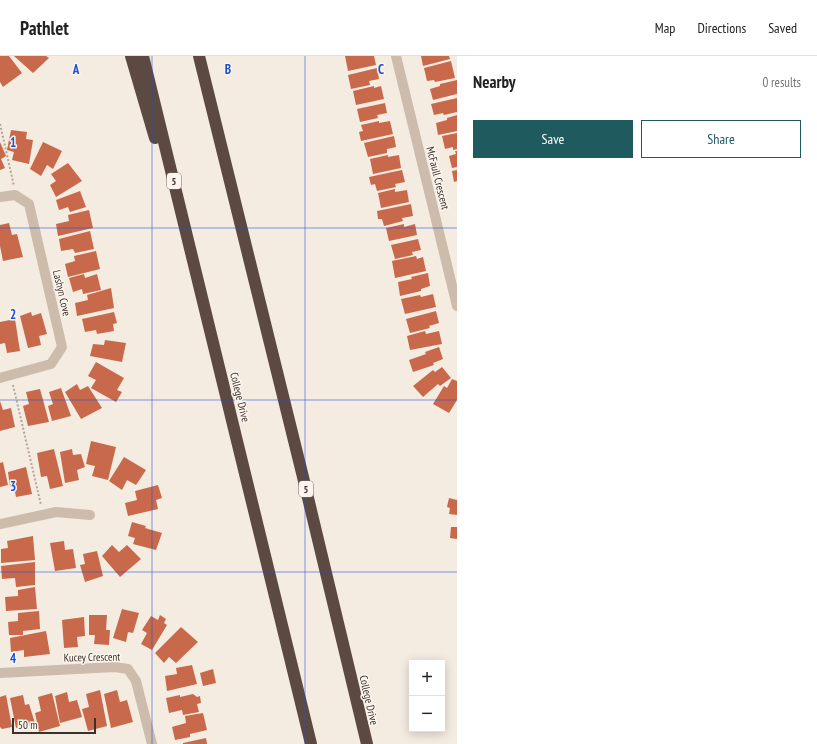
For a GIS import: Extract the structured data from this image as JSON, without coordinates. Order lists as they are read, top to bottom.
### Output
{
  "streets": {
    "highway": ["5", "College Drive"],
    "street": ["McFaull Crescent", "Lashyn Cove", "Kucey Crescent"]
  },
  "scale_bar": "50 m",
  "page": {
    "header": "Pathlet",
    "nav": ["Map", "Directions", "Saved"],
    "heading": ["Nearby", "0 results"],
    "buttons": ["Save", "Share"],
    "map_buttons": ["+", "−"],
    "scale": "50 m"
  },
  "grid": {
    "columns": ["A", "B", "C"],
    "rows": [
      "1",
      "2",
      "3",
      "4"
    ]
  }
}
